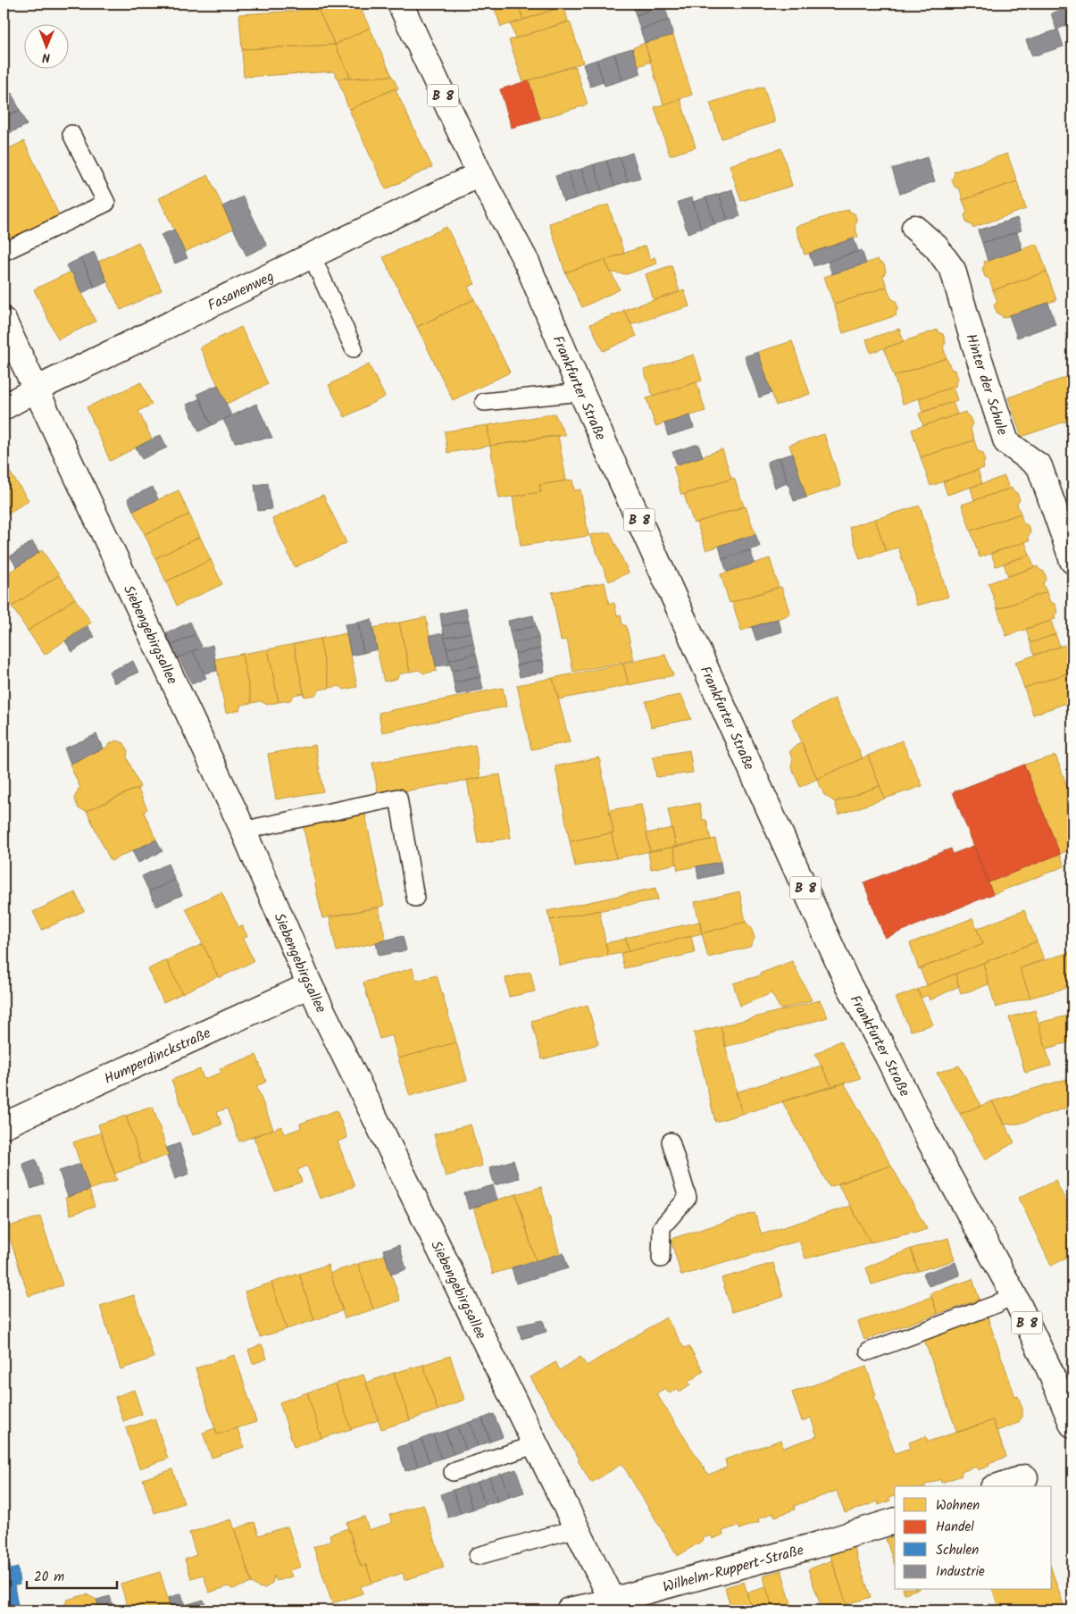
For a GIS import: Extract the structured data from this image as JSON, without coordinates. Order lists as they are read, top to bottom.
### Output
{
  "streets": {
    "street": [
      "B 8",
      "Fasanenweg",
      "Hinter der Schule",
      "Frankfurter Straße",
      "Siebengebirgsallee",
      "Humperdinckstraße",
      "Wilhelm-Ruppert-Straße"
    ]
  },
  "crossings": [
    ["Fasanenweg", "Frankfurter Straße"],
    ["Fasanenweg", "Siebengebirgsallee"],
    ["Siebengebirgsallee", "Humperdinckstraße"],
    ["Siebengebirgsallee", "Wilhelm-Ruppert-Straße"]
  ],
  "legend": [
    "Wohnen",
    "Handel",
    "Schulen",
    "Industrie"
  ],
  "scale_bar": "20 m",
  "north": "bottom"
}
